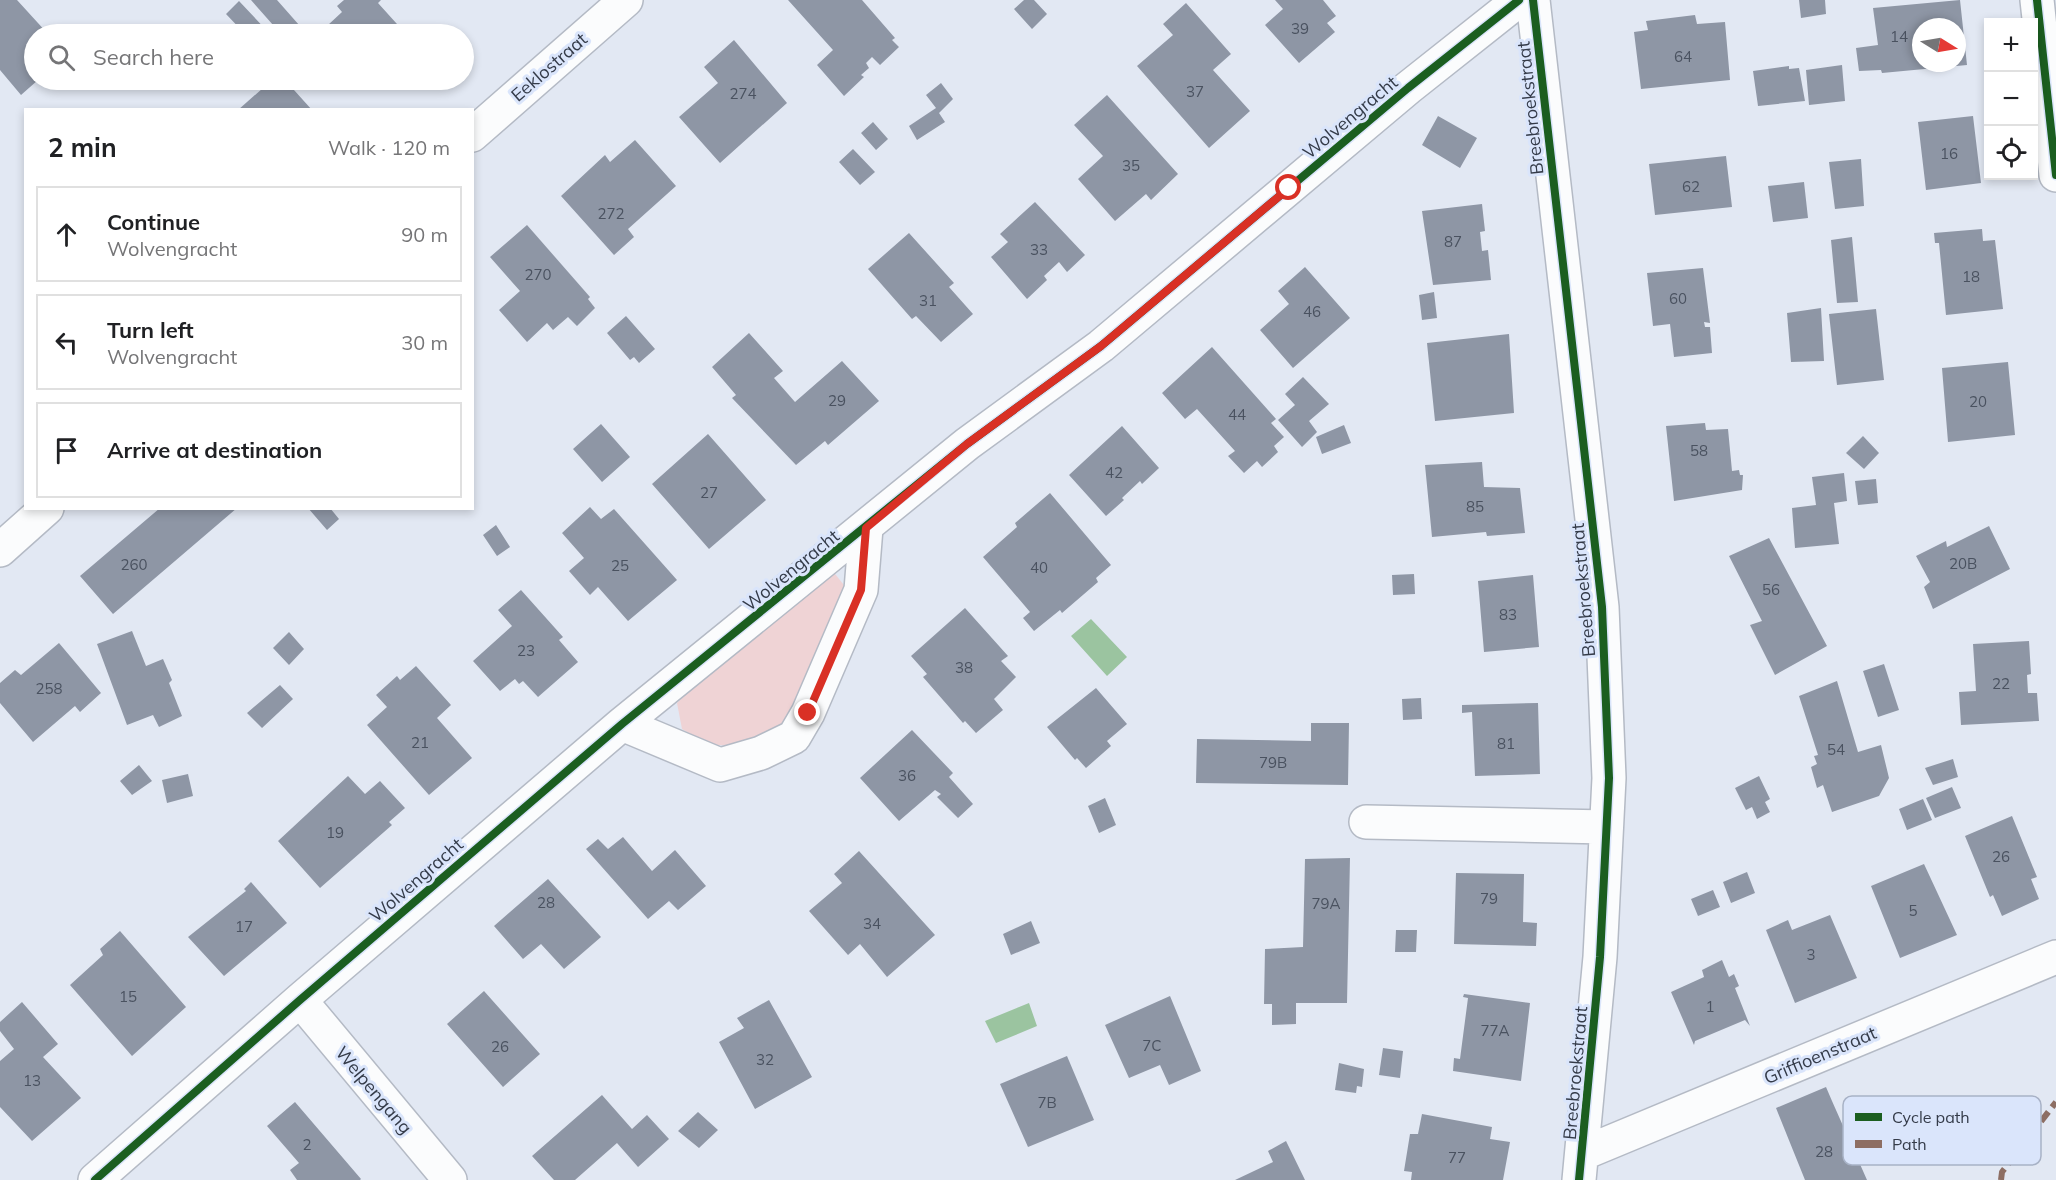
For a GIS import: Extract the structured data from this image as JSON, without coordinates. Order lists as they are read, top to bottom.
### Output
{
  "streets": {
    "street": [
      "Eeklostraat",
      "Breebroekstraat",
      "Wolvengracht",
      "Griffioenstraat",
      "Welpengang"
    ]
  },
  "crossings": [
    ["Breebroekstraat", "Griffioenstraat"],
    ["Wolvengracht", "Welpengang"]
  ],
  "house_numbers": [
    "39",
    "14",
    "64",
    "37",
    "274",
    "16",
    "35",
    "62",
    "272",
    "87",
    "33",
    "270",
    "18",
    "60",
    "31",
    "46",
    "29",
    "20",
    "44",
    "58",
    "42",
    "27",
    "85",
    "20B",
    "260",
    "25",
    "40",
    "56",
    "83",
    "23",
    "38",
    "22",
    "258",
    "21",
    "81",
    "54",
    "79B",
    "36",
    "19",
    "26",
    "79",
    "28",
    "79A",
    "5",
    "34",
    "17",
    "3",
    "15",
    "1",
    "77A",
    "7C",
    "26",
    "32",
    "13",
    "7B",
    "2",
    "28",
    "77"
  ],
  "legend": ["Cycle path", "Path"],
  "north": "right",
  "page": {
    "map_buttons": ["+", "−"],
    "search": "Search here",
    "heading": ["2 min", "Walk · 120 m"],
    "list": [
      ["Continue", "Wolvengracht", "90 m"],
      ["Turn left", "Wolvengracht", "30 m"],
      "Arrive at destination"
    ]
  }
}
